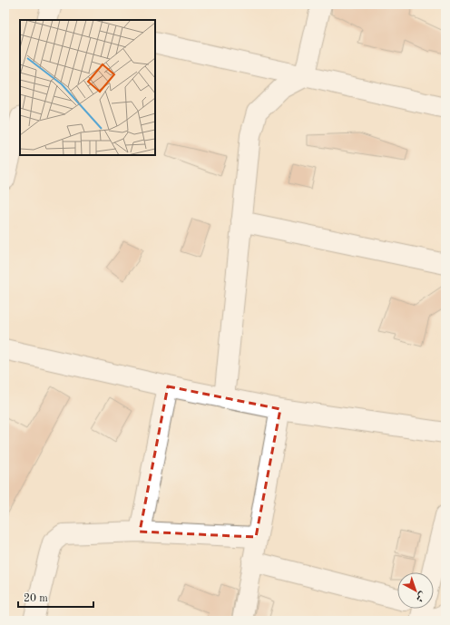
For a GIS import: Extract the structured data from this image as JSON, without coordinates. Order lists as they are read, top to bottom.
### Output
{
  "scale_bar": "20 m",
  "north": "bottom right"
}
